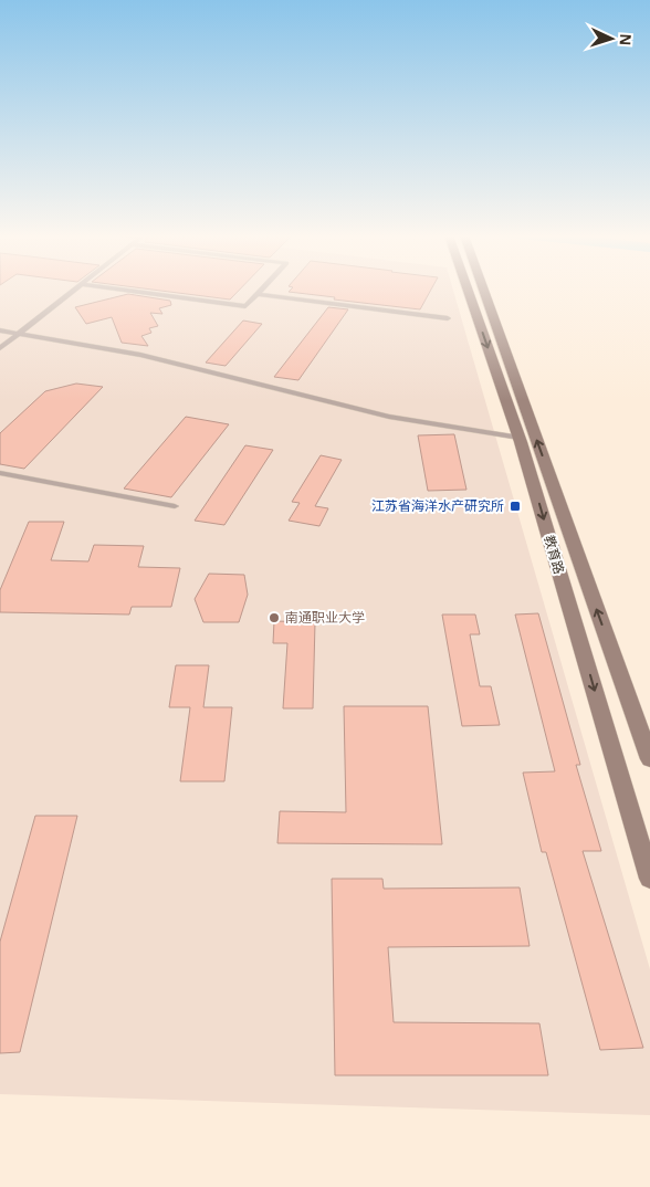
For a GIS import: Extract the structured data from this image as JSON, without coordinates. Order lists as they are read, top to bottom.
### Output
{
  "streets": {
    "street": ["教育路"]
  },
  "places": {
    "transit": ["江苏省海洋水产研究所"],
    "other": ["南通职业大学"]
  },
  "north": "right"
}
